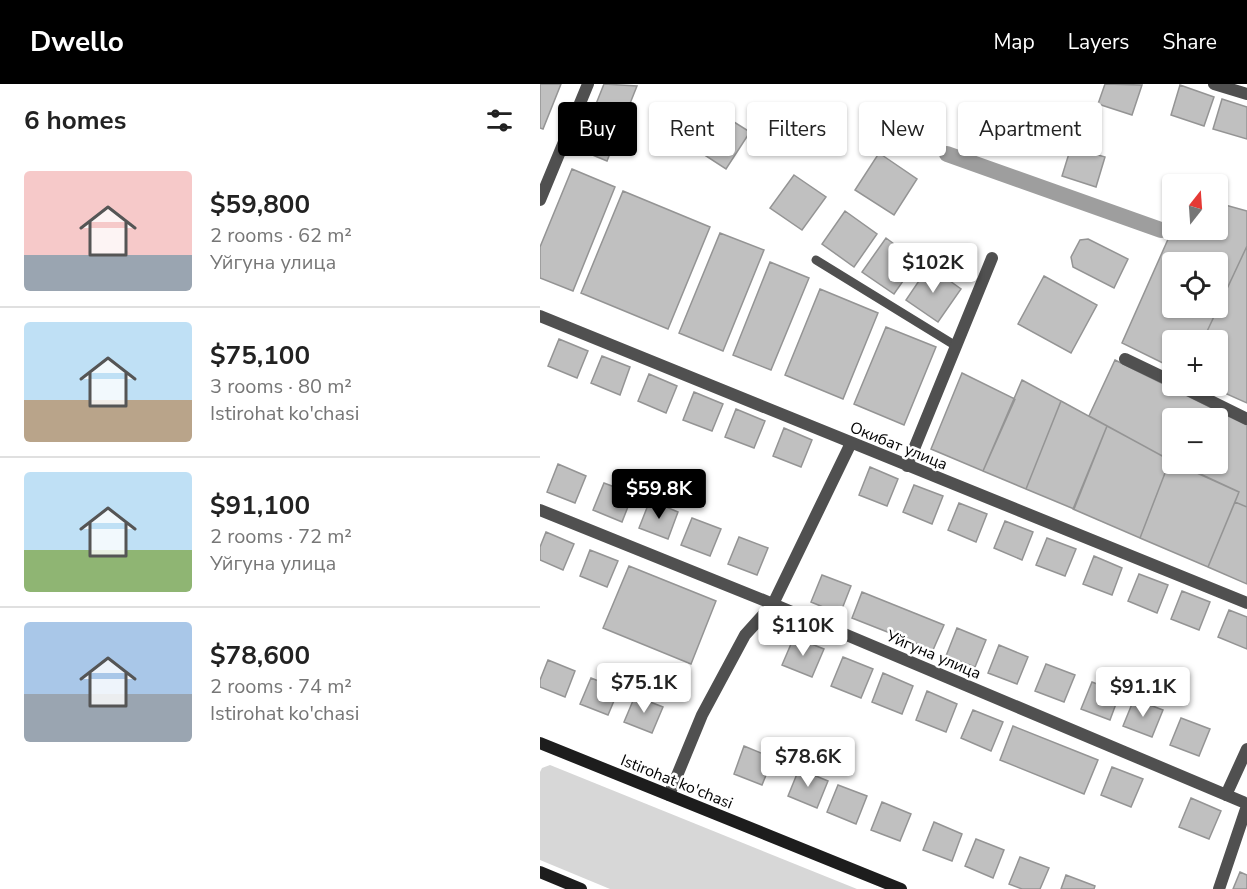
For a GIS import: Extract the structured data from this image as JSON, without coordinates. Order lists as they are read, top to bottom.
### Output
{
  "streets": {
    "main road": ["Istirohat ko'chasi"],
    "street": ["Окибат улица", "Уйгуна улица"]
  },
  "north": "top",
  "page": {
    "header": "Dwello",
    "nav": ["Map", "Layers", "Share"],
    "heading": "6 homes",
    "chip": [
      "Buy",
      "Rent",
      "Filters",
      "New",
      "Apartment"
    ],
    "list": [
      {
        "name": "$59,800",
        "note": "2 rooms · 62 m² · Уйгуна улица"
      },
      {
        "name": "$75,100",
        "note": "3 rooms · 80 m² · Istirohat ko'chasi"
      },
      {
        "name": "$91,100",
        "note": "2 rooms · 72 m² · Уйгуна улица"
      },
      {
        "name": "$78,600",
        "note": "2 rooms · 74 m² · Istirohat ko'chasi"
      }
    ],
    "map_buttons": ["+", "−"],
    "price": [
      "$102K",
      "$59.8K",
      "$110K",
      "$75.1K",
      "$91.1K",
      "$78.6K"
    ]
  }
}
